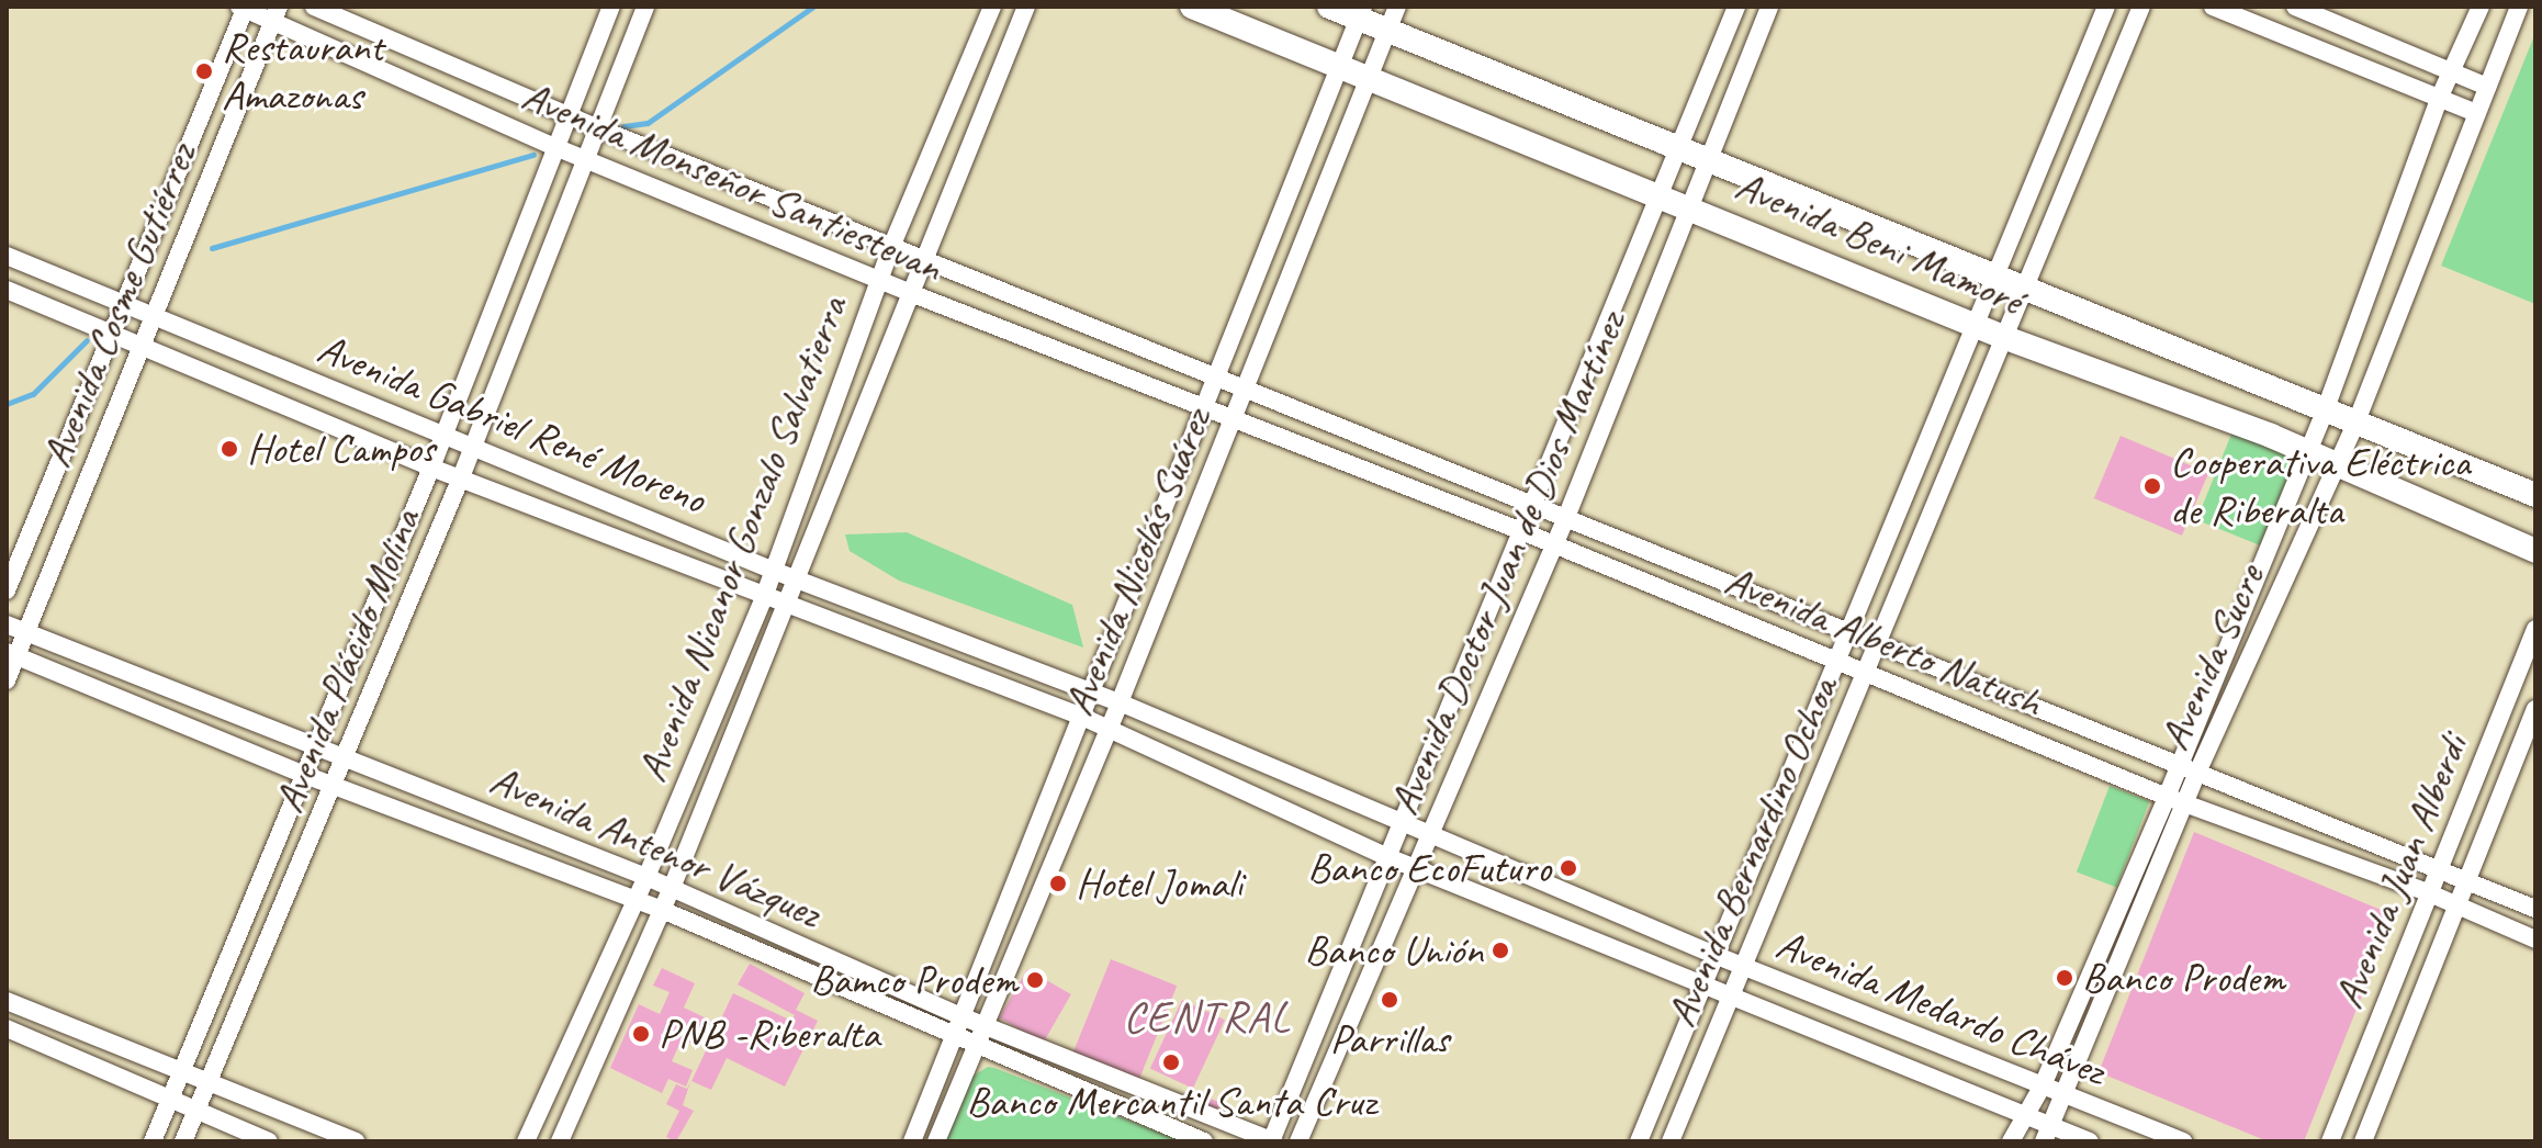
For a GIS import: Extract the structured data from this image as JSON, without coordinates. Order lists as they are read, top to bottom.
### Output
{
  "streets": {
    "street": [
      "Avenida Monseñor Santiestevan",
      "Avenida Beni Mamoré",
      "Avenida Cosme Gutiérrez",
      "Avenida Gabriel René Moreno",
      "Avenida Nicanor Gonzalo Salvatierra",
      "Avenida Nicolás Suárez",
      "Avenida Doctor Juan de Dios Martínez",
      "Avenida Alberto Natush",
      "Avenida Sucre",
      "Avenida Plácido Molina",
      "Avenida Antenor Vázquez",
      "Avenida Bernardino Ochoa",
      "Avenida Juan Alberdi",
      "Avenida Medardo Chávez"
    ]
  },
  "crossings": [
    ["Avenida Monseñor Santiestevan", "Avenida Cosme Gutiérrez"],
    ["Avenida Monseñor Santiestevan", "Avenida Nicanor Gonzalo Salvatierra"],
    ["Avenida Monseñor Santiestevan", "Avenida Nicolás Suárez"],
    ["Avenida Monseñor Santiestevan", "Avenida Alberto Natush"],
    ["Avenida Monseñor Santiestevan", "Avenida Plácido Molina"],
    ["Avenida Beni Mamoré", "Avenida Nicolás Suárez"],
    ["Avenida Beni Mamoré", "Avenida Doctor Juan de Dios Martínez"],
    ["Avenida Beni Mamoré", "Avenida Sucre"],
    ["Avenida Beni Mamoré", "Avenida Bernardino Ochoa"],
    ["Avenida Cosme Gutiérrez", "Avenida Gabriel René Moreno"],
    ["Avenida Cosme Gutiérrez", "Avenida Antenor Vázquez"],
    ["Avenida Gabriel René Moreno", "Avenida Nicanor Gonzalo Salvatierra"],
    ["Avenida Gabriel René Moreno", "Avenida Nicolás Suárez"],
    ["Avenida Gabriel René Moreno", "Avenida Plácido Molina"],
    ["Avenida Gabriel René Moreno", "Avenida Medardo Chávez"],
    ["Avenida Nicanor Gonzalo Salvatierra", "Avenida Antenor Vázquez"],
    ["Avenida Nicolás Suárez", "Avenida Alberto Natush"],
    ["Avenida Nicolás Suárez", "Avenida Antenor Vázquez"],
    ["Avenida Nicolás Suárez", "Avenida Medardo Chávez"],
    ["Avenida Doctor Juan de Dios Martínez", "Avenida Alberto Natush"],
    ["Avenida Doctor Juan de Dios Martínez", "Avenida Antenor Vázquez"],
    ["Avenida Doctor Juan de Dios Martínez", "Avenida Medardo Chávez"],
    ["Avenida Alberto Natush", "Avenida Sucre"],
    ["Avenida Alberto Natush", "Avenida Bernardino Ochoa"],
    ["Avenida Alberto Natush", "Avenida Juan Alberdi"],
    ["Avenida Sucre", "Avenida Medardo Chávez"],
    ["Avenida Plácido Molina", "Avenida Antenor Vázquez"],
    ["Avenida Bernardino Ochoa", "Avenida Medardo Chávez"]
  ],
  "districts": ["CENTRAL"],
  "places": [
    "Restaurant Amazonas",
    "Hotel Campos",
    "Cooperativa Eléctrica de Riberalta",
    "Banco EcoFuturo",
    "Hotel Jomali",
    "Banco Unión",
    "Banco Prodem",
    "Bamco Prodem",
    "Parrillas",
    "PNB -Riberalta",
    "Banco Mercantil Santa Cruz"
  ]
}
